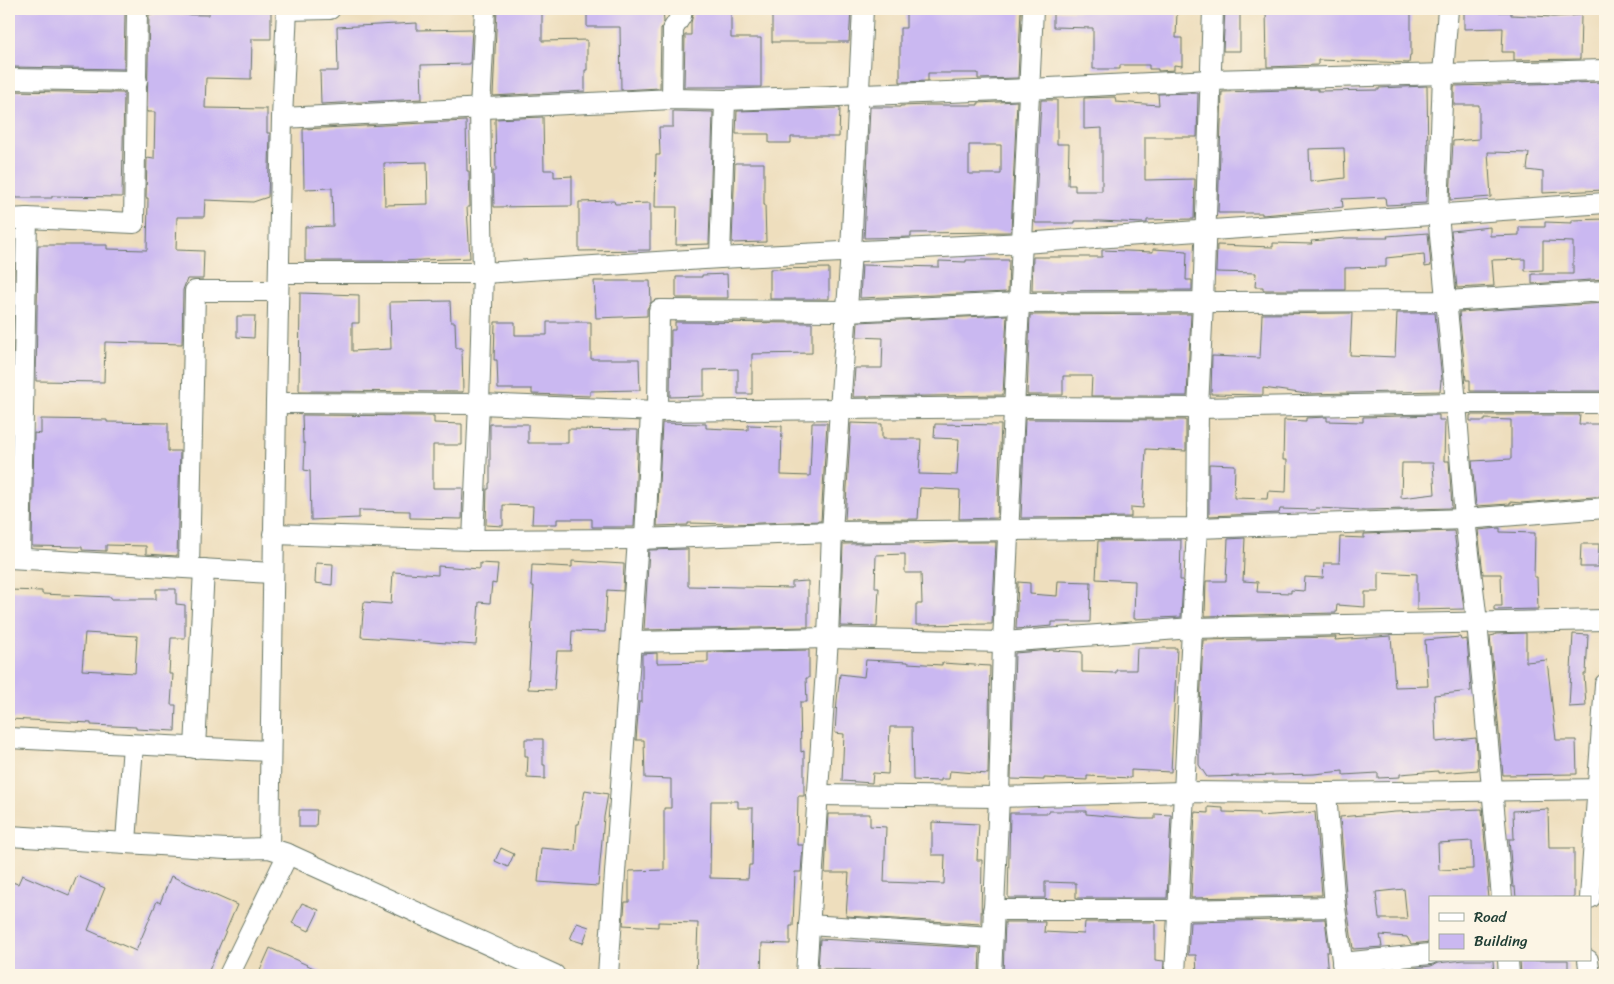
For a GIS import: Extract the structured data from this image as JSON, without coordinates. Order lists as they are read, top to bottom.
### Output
{
  "legend": ["Road", "Building"]
}
